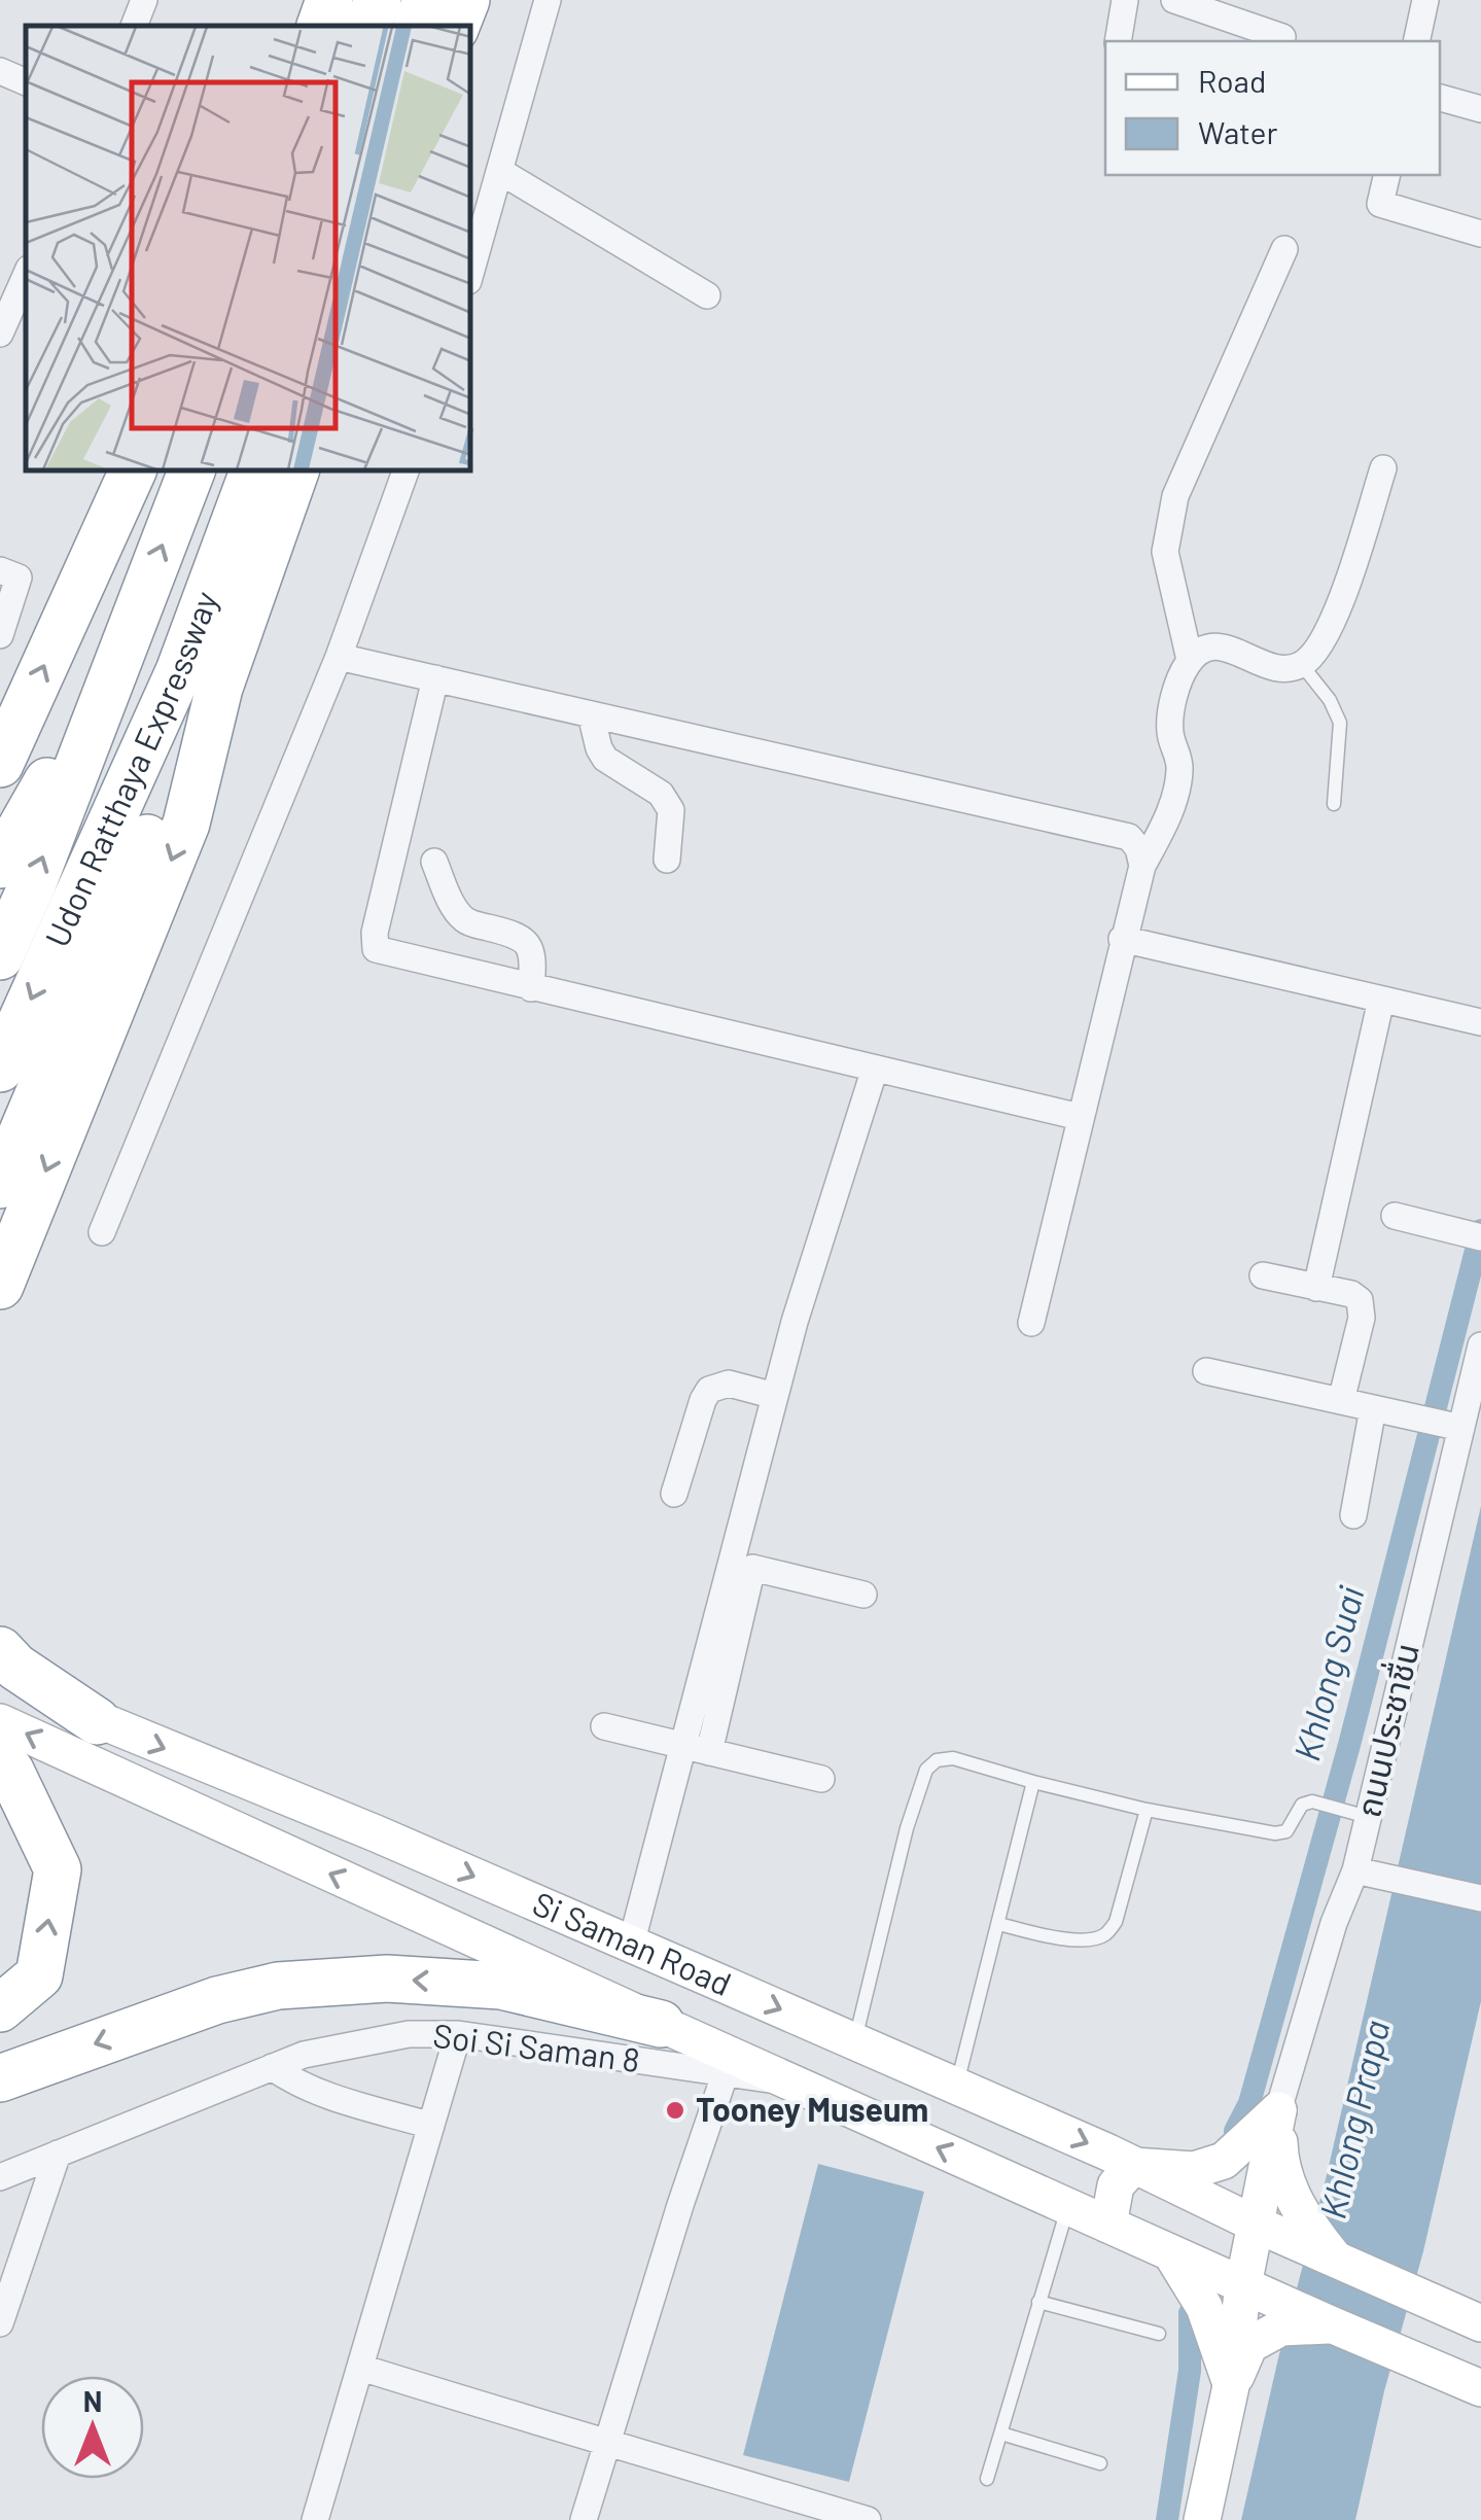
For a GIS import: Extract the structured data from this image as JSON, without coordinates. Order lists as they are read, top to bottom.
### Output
{
  "streets": {
    "highway": ["Udon Ratthaya Expressway"],
    "main road": ["Si Saman Road"],
    "street": ["ถนนประชาชื่น", "Soi Si Saman 8"]
  },
  "crossings": [
    ["Si Saman Road", "Soi Si Saman 8"]
  ],
  "water": ["Khlong Suai", "Khlong Prapa"],
  "places": ["Tooney Museum"],
  "legend": ["Road", "Water"],
  "north": "top"
}
